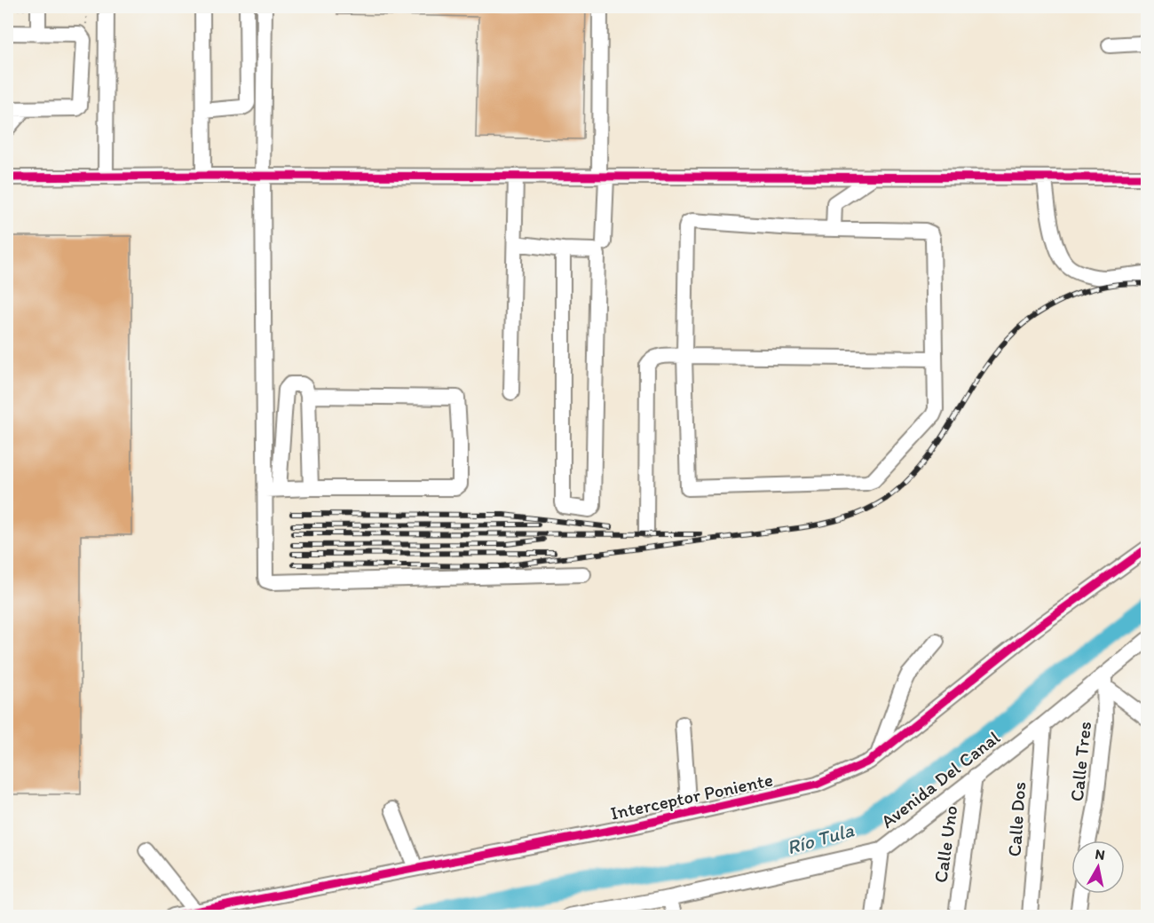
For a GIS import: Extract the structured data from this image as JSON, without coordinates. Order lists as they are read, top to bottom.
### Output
{
  "streets": {
    "street": [
      "Calle Tres",
      "Avenida Del Canal",
      "Interceptor Poniente",
      "Calle Dos",
      "Calle Uno"
    ]
  },
  "crossings": [
    ["Calle Tres", "Avenida Del Canal"],
    ["Avenida Del Canal", "Calle Dos"],
    ["Avenida Del Canal", "Calle Uno"]
  ],
  "water": ["Río Tula"],
  "north": "top"
}
